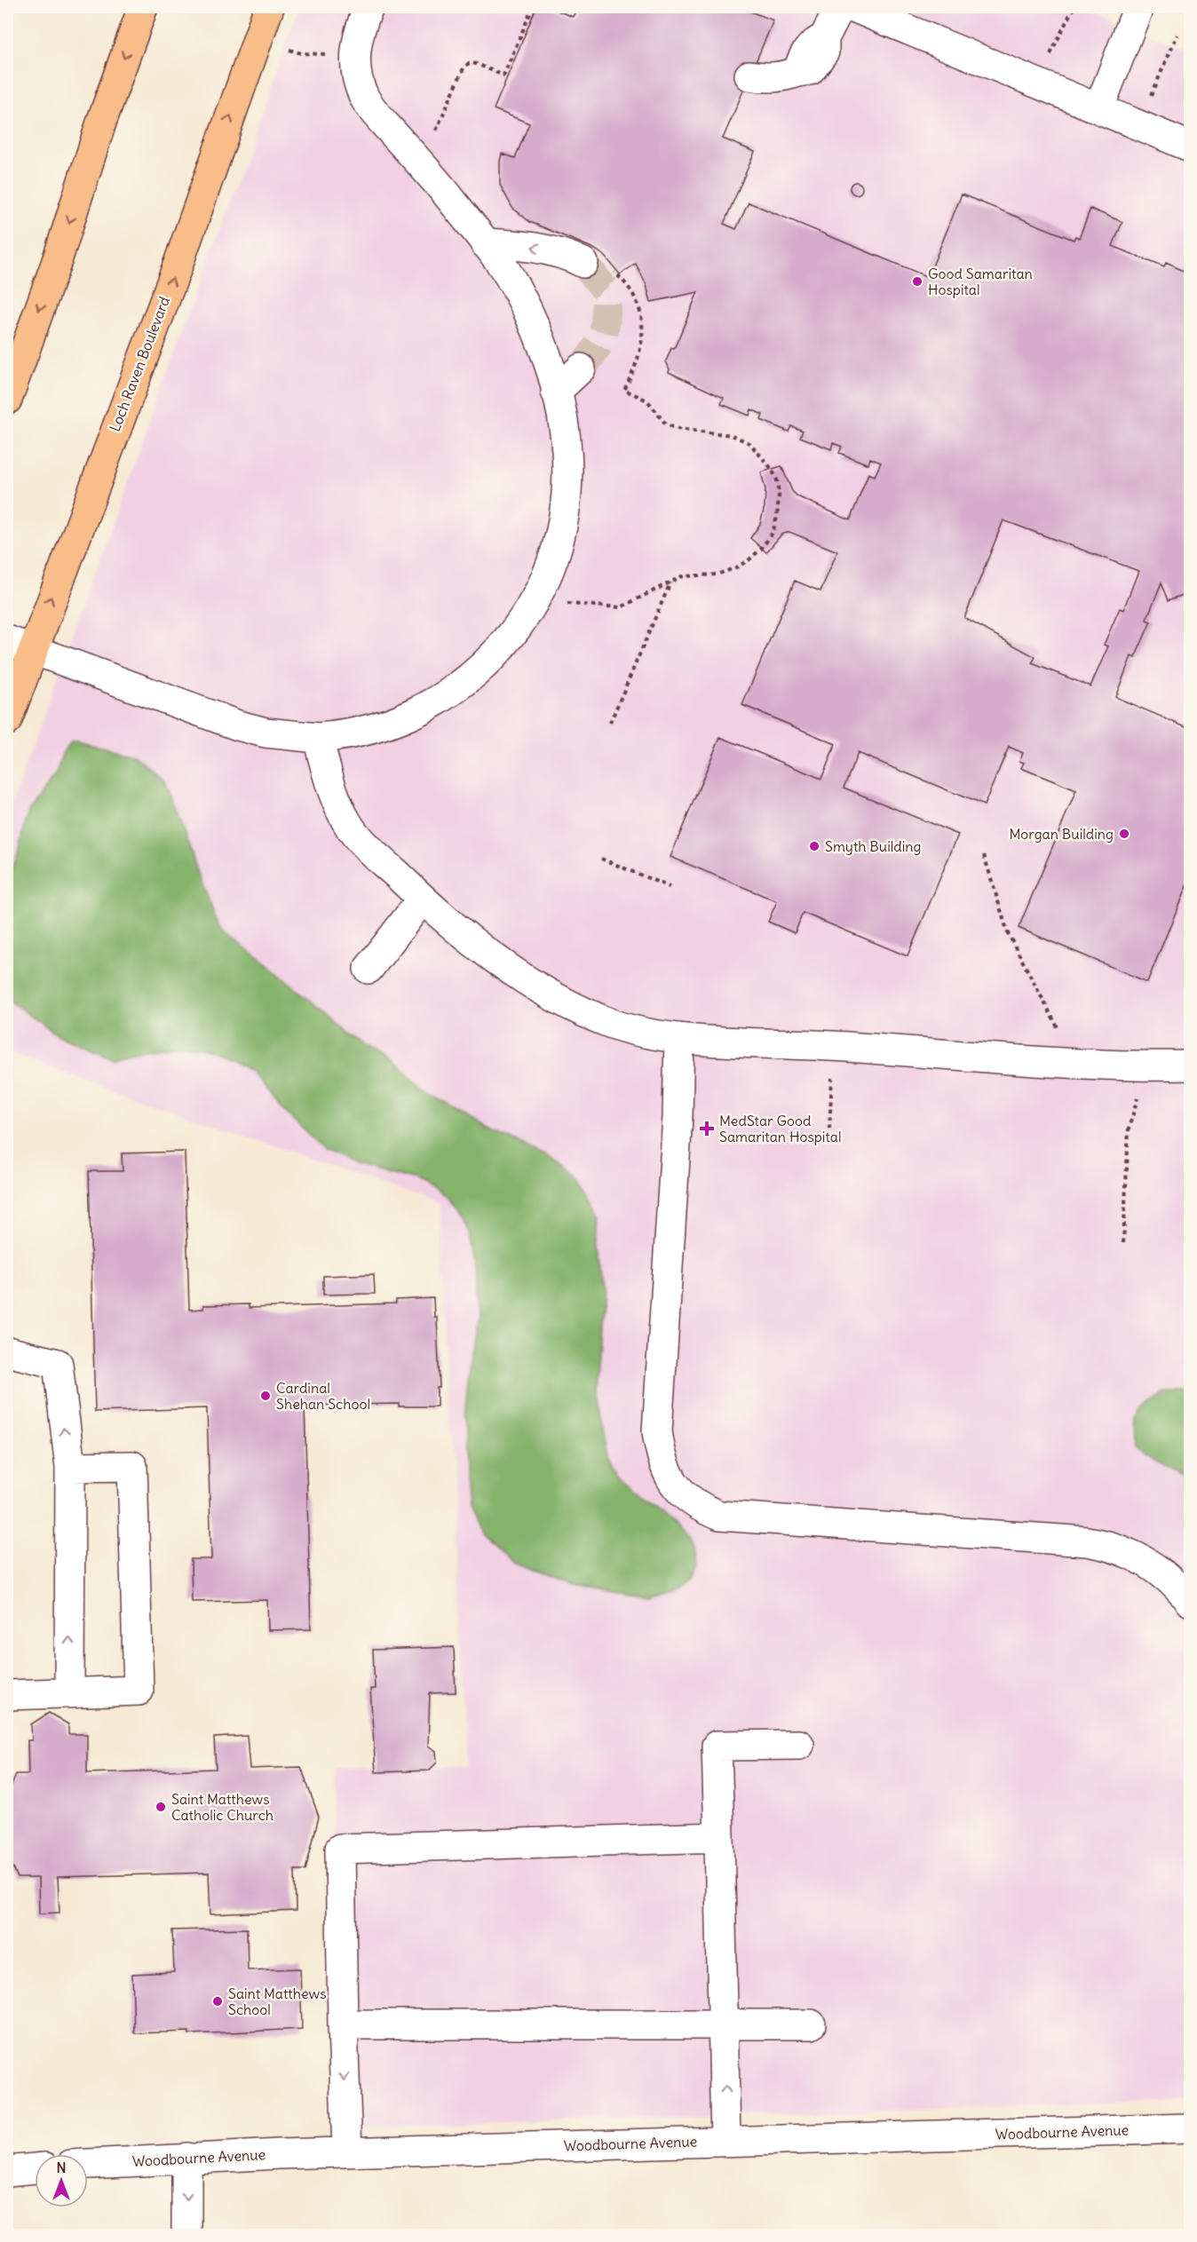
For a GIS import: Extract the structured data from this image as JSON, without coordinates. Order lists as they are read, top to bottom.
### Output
{
  "streets": {
    "main road": ["Loch Raven Boulevard"],
    "street": ["Woodbourne Avenue"]
  },
  "places": {
    "other": [
      "Good Samaritan Hospital",
      "Morgan Building",
      "Smyth Building",
      "Cardinal Shehan School",
      "Saint Matthews Catholic Church",
      "Saint Matthews School"
    ],
    "health": ["MedStar Good Samaritan Hospital"]
  },
  "north": "top"
}
